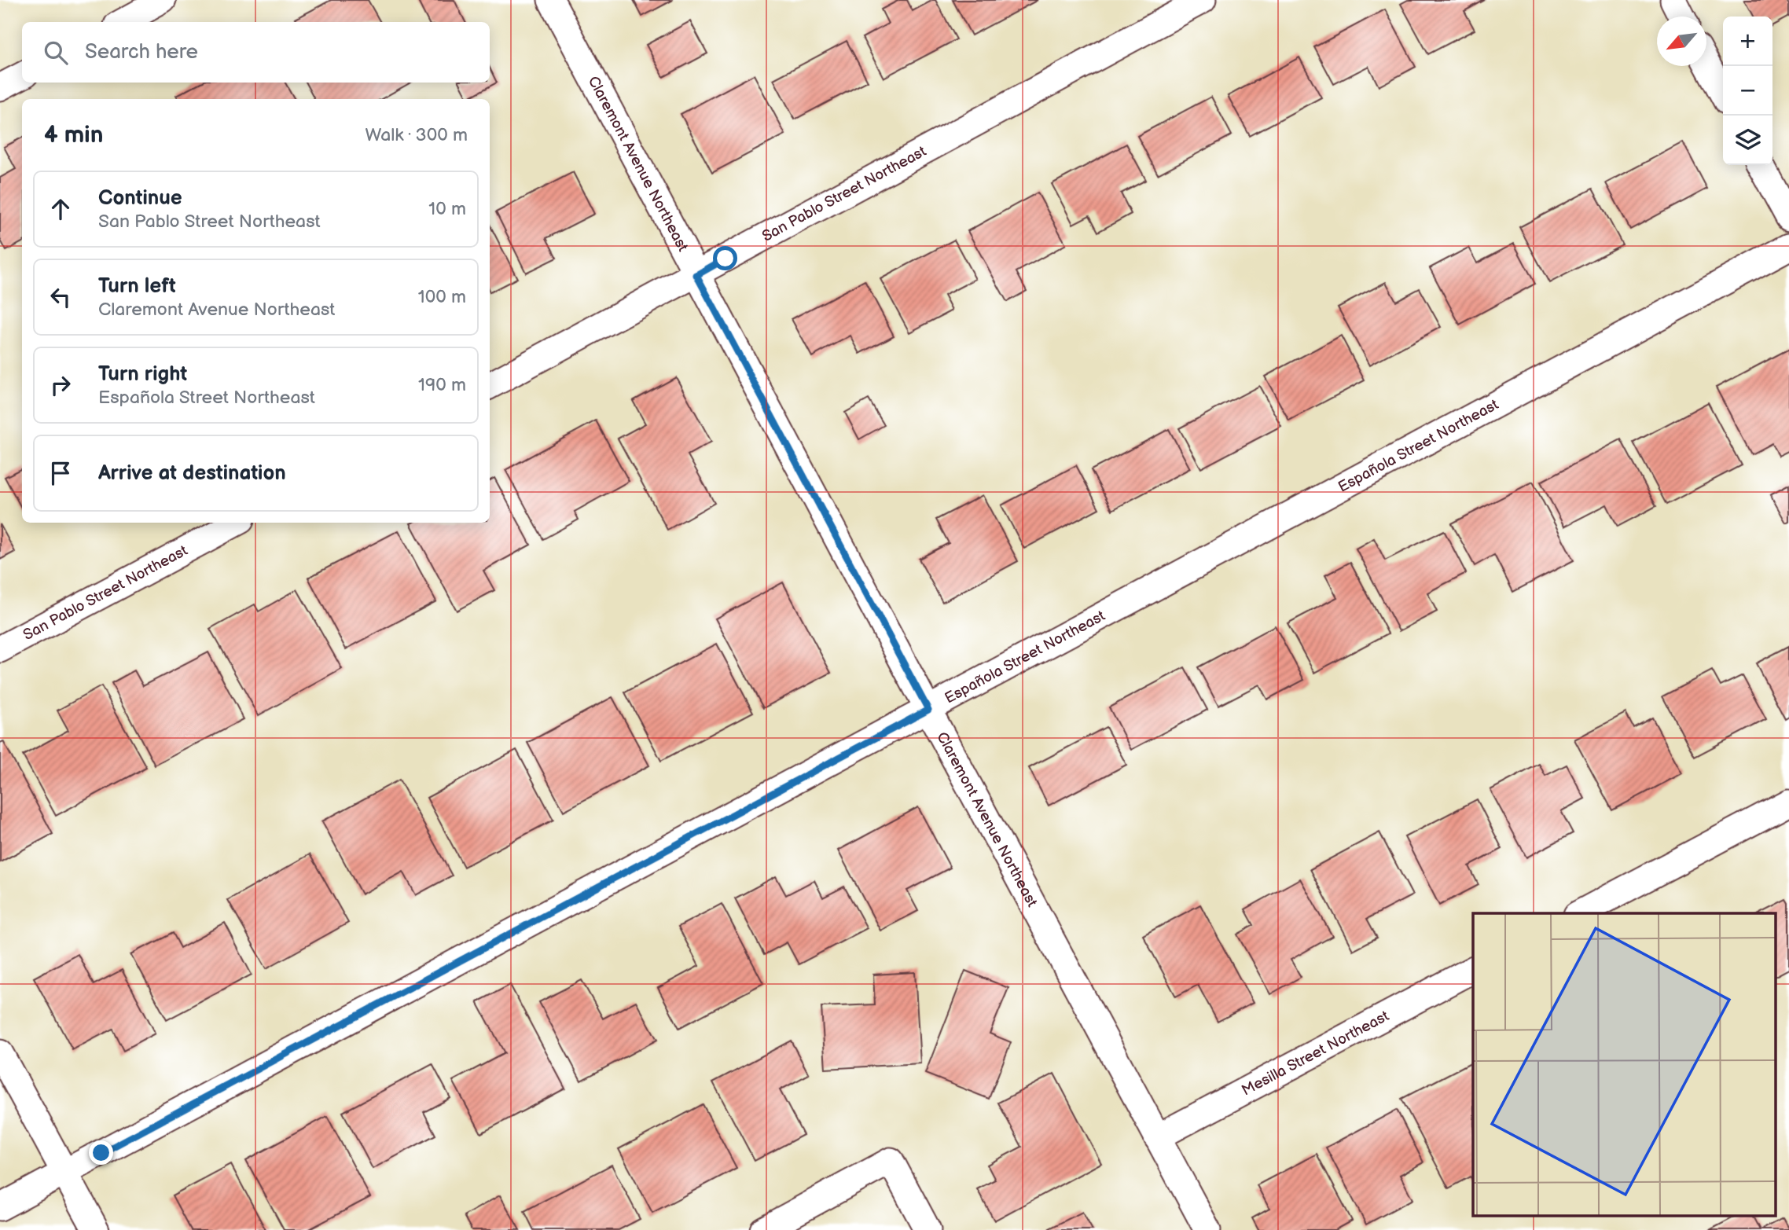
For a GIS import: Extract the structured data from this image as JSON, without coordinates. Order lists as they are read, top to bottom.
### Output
{
  "streets": {
    "street": [
      "Claremont Avenue Northeast",
      "San Pablo Street Northeast",
      "Española Street Northeast",
      "Mesilla Street Northeast"
    ]
  },
  "crossings": [
    ["Claremont Avenue Northeast", "San Pablo Street Northeast"],
    ["Claremont Avenue Northeast", "Española Street Northeast"],
    ["Claremont Avenue Northeast", "Mesilla Street Northeast"]
  ],
  "north": "bottom left",
  "page": {
    "map_buttons": ["+", "−"],
    "search": "Search here",
    "heading": ["4 min", "Walk · 300 m"],
    "list": [
      ["Continue", "San Pablo Street Northeast", "10 m"],
      ["Turn left", "Claremont Avenue Northeast", "100 m"],
      ["Turn right", "Española Street Northeast", "190 m"],
      "Arrive at destination"
    ]
  }
}
